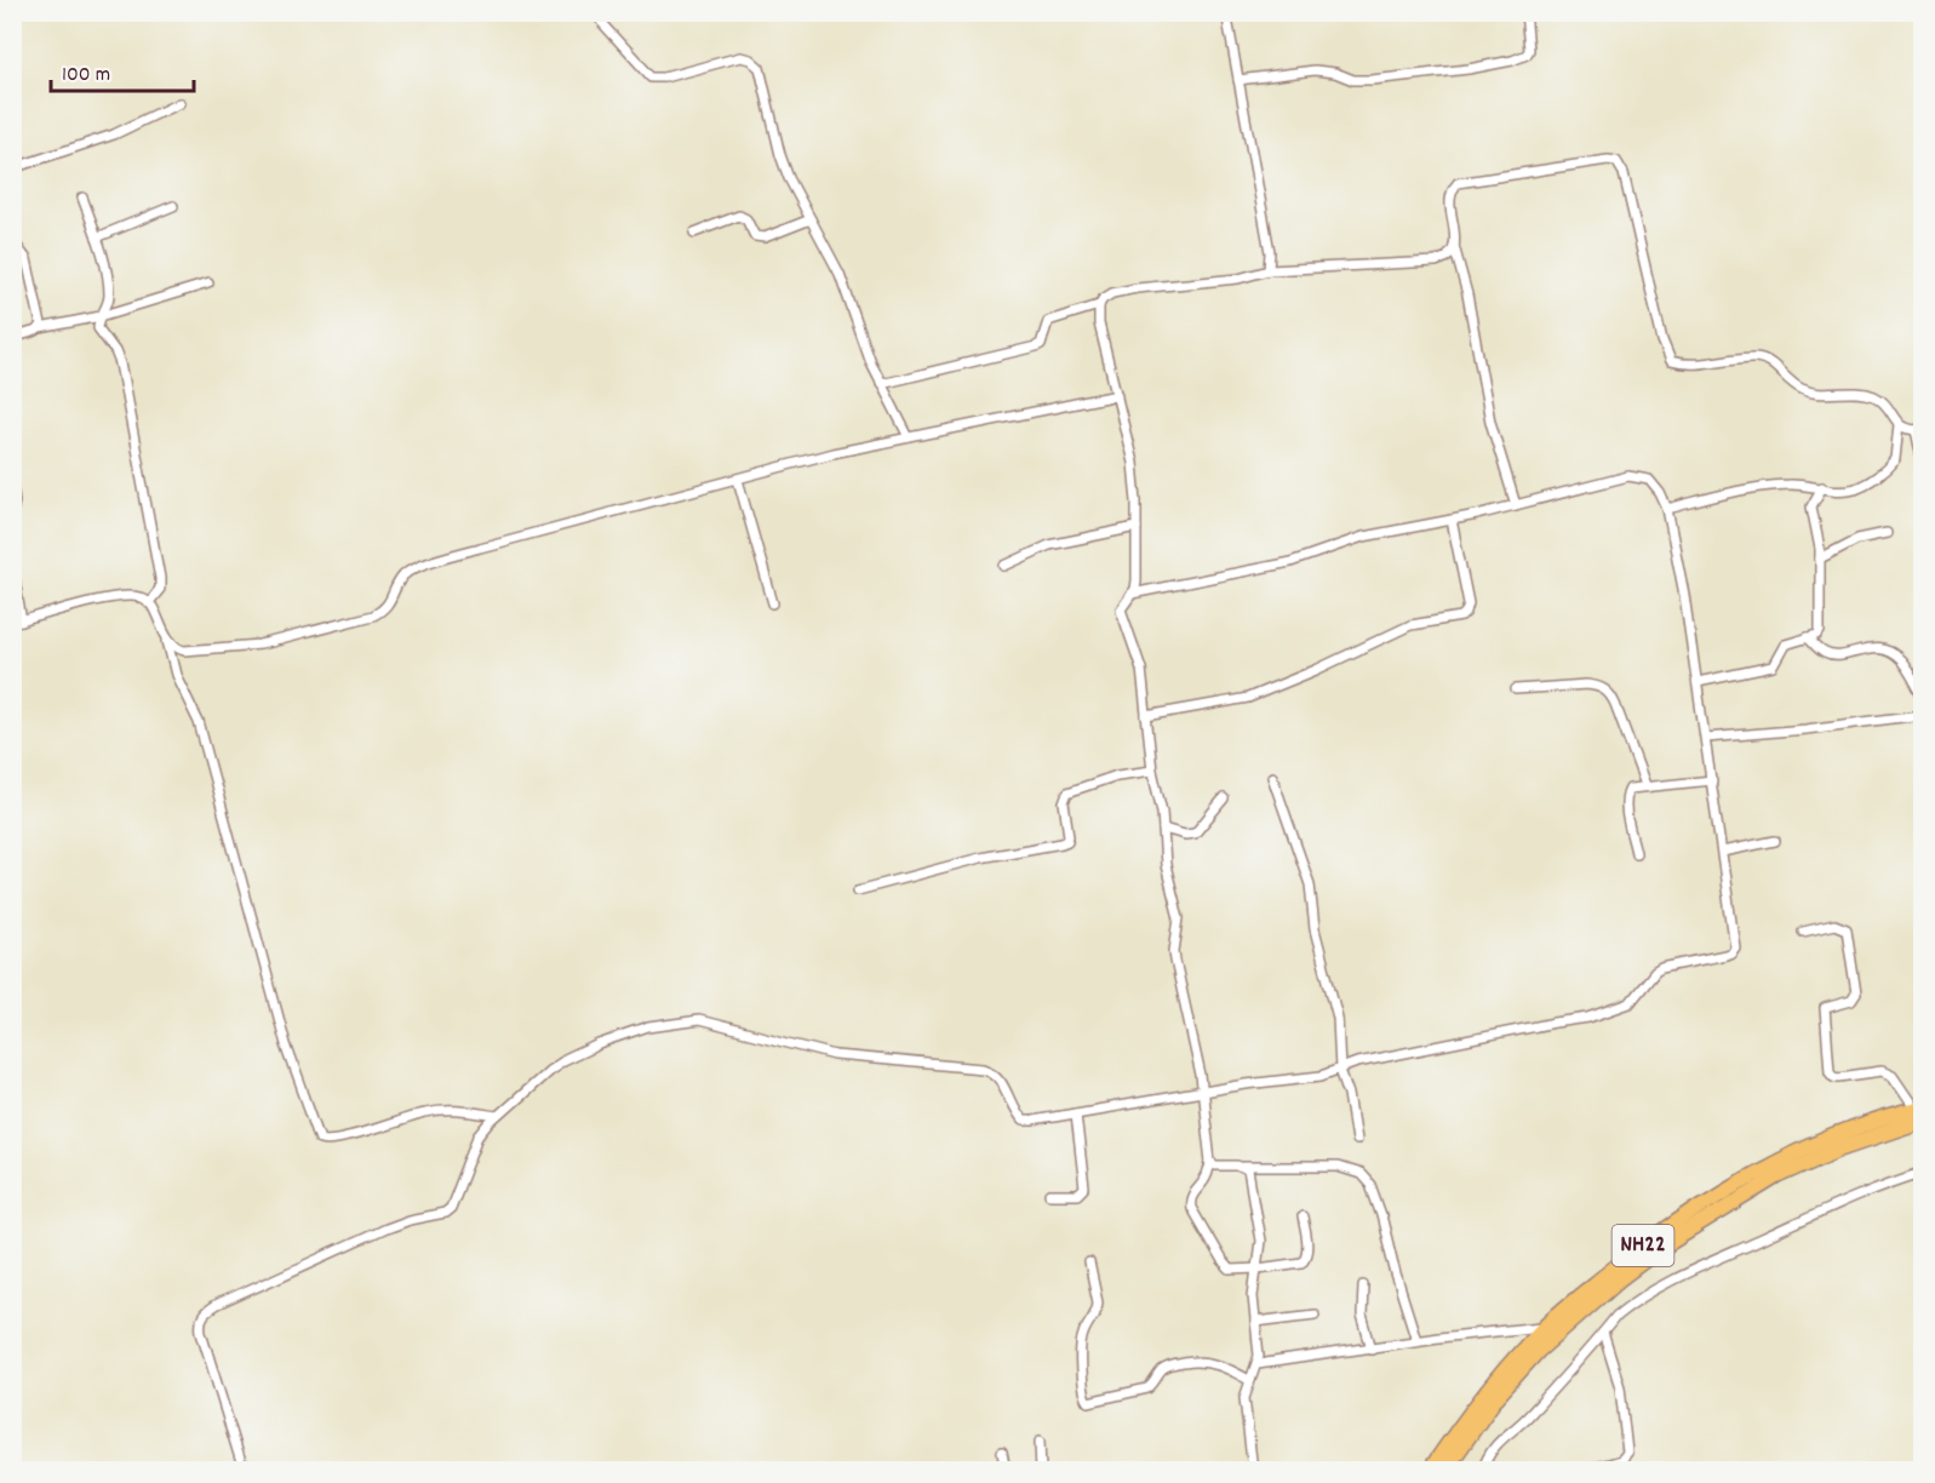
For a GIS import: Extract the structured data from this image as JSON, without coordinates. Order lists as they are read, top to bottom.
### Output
{
  "streets": {
    "highway": ["NH22"]
  },
  "scale_bar": "100 m"
}
